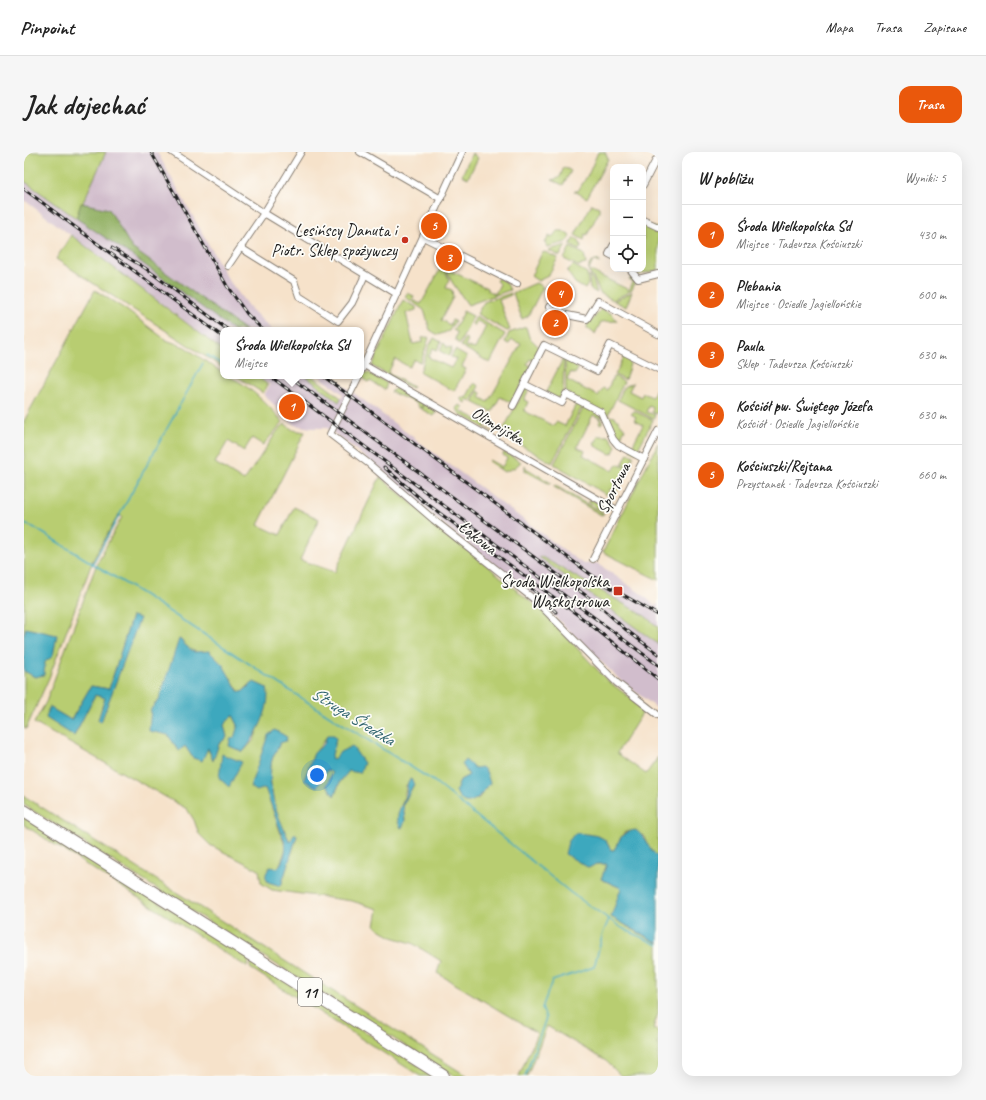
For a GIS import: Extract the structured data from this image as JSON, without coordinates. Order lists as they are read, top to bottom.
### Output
{
  "streets": {
    "highway": ["11"],
    "street": ["Olimpijska", "Sportowa", "Łąkowa"]
  },
  "crossings": [
    ["Olimpijska", "Sportowa"]
  ],
  "water": ["Struga Średzka"],
  "places": {
    "other": ["Lesińscy Danuta i Piotr. Sklep spożywczy"],
    "transit": ["Środa Wielkopolska Wąskotorowa"]
  },
  "page": {
    "header": "Pinpoint",
    "nav": ["Mapa", "Trasa", "Zapisane"],
    "buttons": "Trasa",
    "title": "Jak dojechać",
    "heading": ["W pobliżu", "Wyniki: 5"],
    "map_buttons": ["+", "−"],
    "list": [
      {
        "mark": "1",
        "name": "Środa Wielkopolska Sd",
        "note": "Miejsce · Tadeusza Kościuszki",
        "value": "430 m"
      },
      {
        "mark": "2",
        "name": "Plebania",
        "note": "Miejsce · Osiedle Jagiellońskie",
        "value": "600 m"
      },
      {
        "mark": "3",
        "name": "Paula",
        "note": "Sklep · Tadeusza Kościuszki",
        "value": "630 m"
      },
      {
        "mark": "4",
        "name": "Kościół pw. Świętego Józefa",
        "note": "Kościół · Osiedle Jagiellońskie",
        "value": "630 m"
      },
      {
        "mark": "5",
        "name": "Kościuszki/Rejtana",
        "note": "Przystanek · Tadeusza Kościuszki",
        "value": "660 m"
      }
    ],
    "pins": [
      "5",
      "3",
      "4",
      "2",
      "1"
    ],
    "popup": ["Środa Wielkopolska Sd", "Miejsce"]
  }
}
